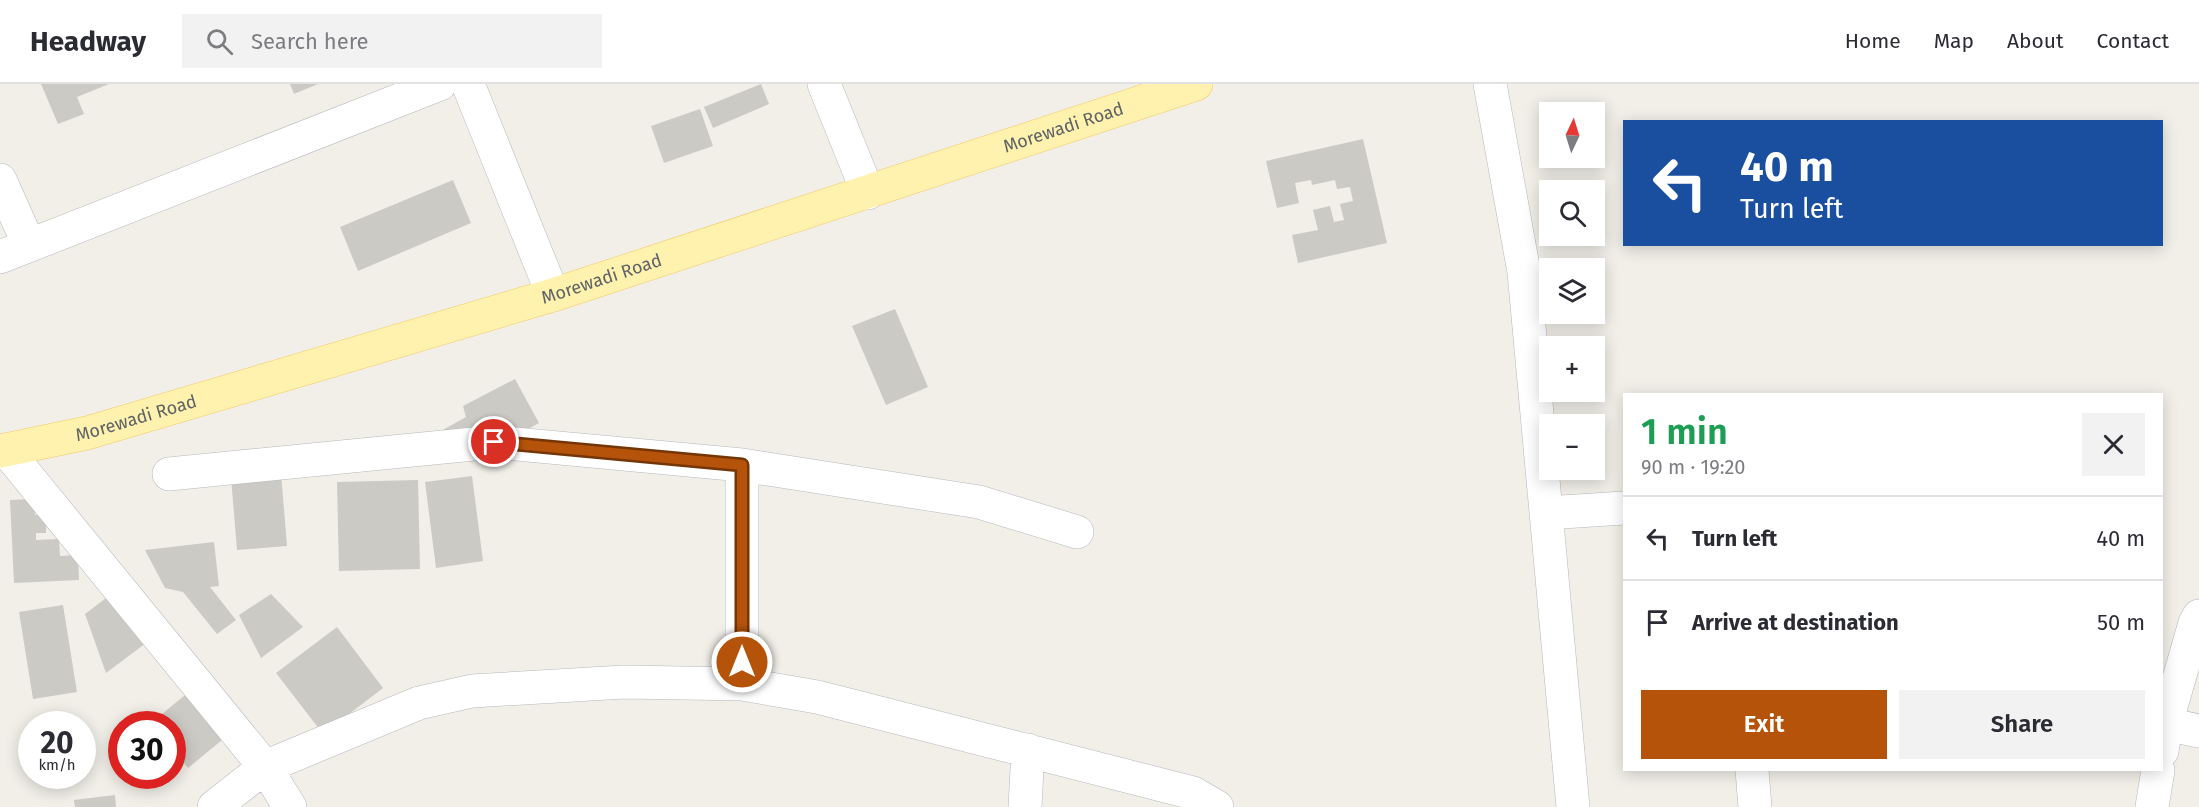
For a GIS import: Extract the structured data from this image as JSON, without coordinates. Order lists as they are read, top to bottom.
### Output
{
  "streets": {
    "main road": ["Morewadi Road"]
  },
  "north": "top",
  "page": {
    "header": "Headway",
    "search": "Search here",
    "nav": [
      "Home",
      "Map",
      "About",
      "Contact"
    ],
    "map_buttons": ["+", "−"],
    "turn": ["40 m", "Turn left"],
    "heading": ["1 min", "90 m · 19:20"],
    "list": [
      {
        "name": "Turn left",
        "value": "40 m"
      },
      {
        "name": "Arrive at destination",
        "value": "50 m"
      }
    ],
    "buttons": ["Exit", "Share"],
    "speed": "20 km/h",
    "limit": "30"
  }
}
